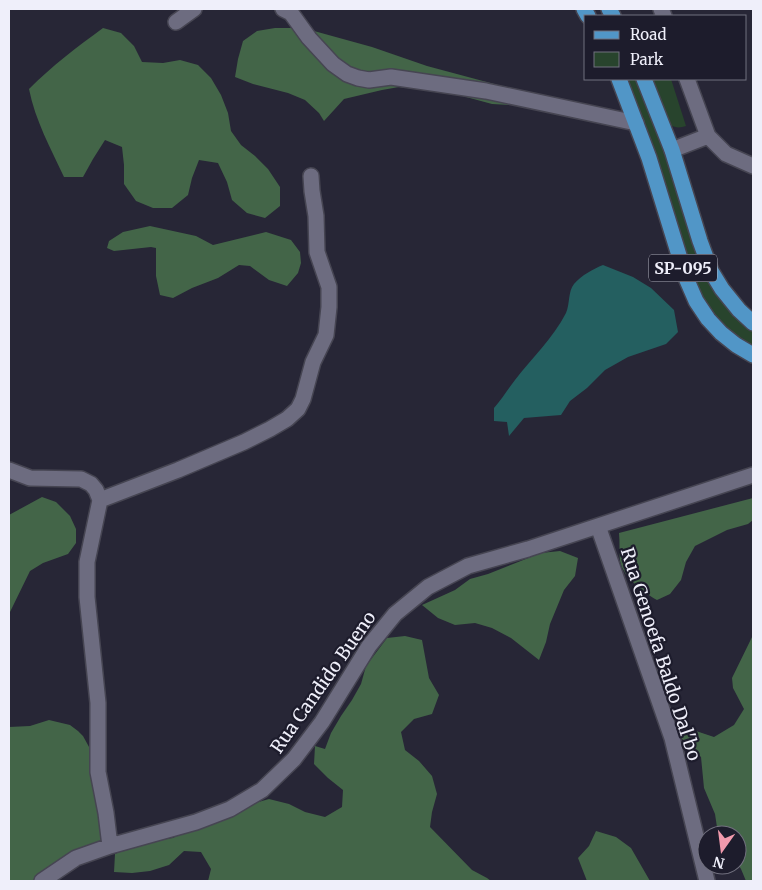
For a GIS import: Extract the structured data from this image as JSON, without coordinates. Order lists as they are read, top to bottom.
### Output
{
  "streets": {
    "main road": ["SP-095"],
    "street": ["Rua Genoefa Baldo Dal'bo", "Rua Candido Bueno"]
  },
  "crossings": [
    ["Rua Genoefa Baldo Dal'bo", "Rua Candido Bueno"]
  ],
  "legend": ["Road", "Park"],
  "north": "bottom"
}
